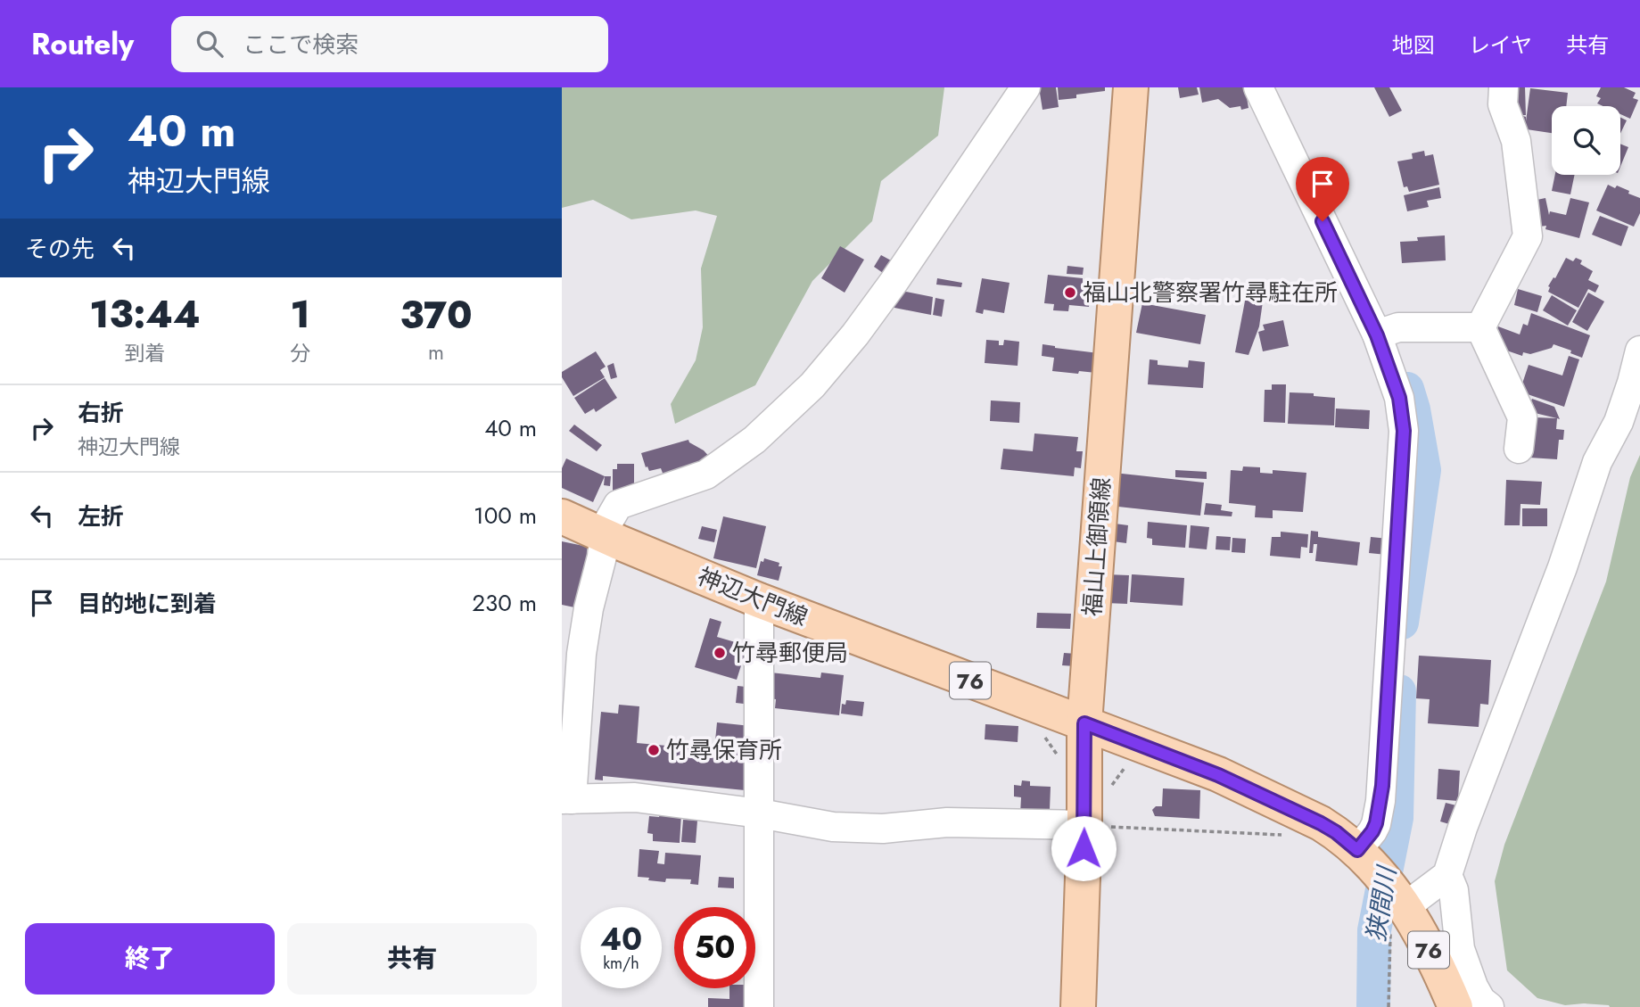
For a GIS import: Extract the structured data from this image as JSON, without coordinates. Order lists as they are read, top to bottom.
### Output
{
  "streets": {
    "main road": ["福山上御領線", "神辺大門線", "76"]
  },
  "crossings": [
    ["福山上御領線", "神辺大門線"]
  ],
  "water": ["狭間川"],
  "places": ["福山北警察署竹尋駐在所", "竹尋郵便局", "竹尋保育所"],
  "page": {
    "header": "Routely",
    "search": "ここで検索",
    "nav": ["地図", "レイヤ", "共有"],
    "turn": ["40 m", "神辺大門線"],
    "then": "その先",
    "eta": [
      "13:44",
      "到着",
      "1",
      "分",
      "370",
      "m"
    ],
    "list": [
      {
        "name": "右折",
        "note": "神辺大門線",
        "value": "40 m"
      },
      {
        "name": "左折",
        "value": "100 m"
      },
      {
        "name": "目的地に到着",
        "value": "230 m"
      }
    ],
    "speed": "40 km/h",
    "limit": "50",
    "buttons": ["終了", "共有"]
  }
}
